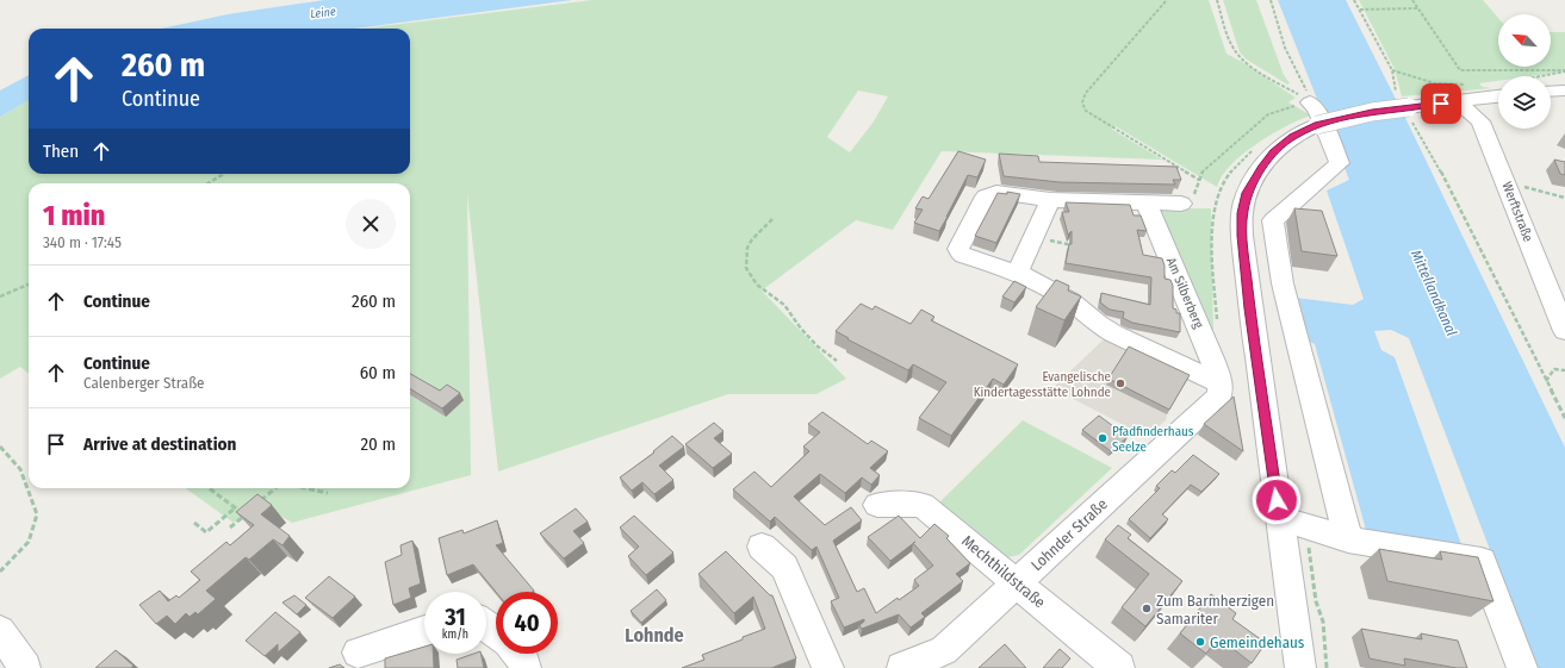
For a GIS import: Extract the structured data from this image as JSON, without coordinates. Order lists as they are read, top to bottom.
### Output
{
  "streets": {
    "street": [
      "Werftstraße",
      "Am Silberberg",
      "Lohnder Straße",
      "Mechthildstraße"
    ]
  },
  "crossings": [
    ["Am Silberberg", "Lohnder Straße"],
    ["Lohnder Straße", "Mechthildstraße"]
  ],
  "districts": ["Lohnde"],
  "water": ["Leine", "Mittellandkanal"],
  "places": [
    "Evangelische Kindertagesstätte Lohnde",
    "Pfadfinderhaus Seelze",
    "Zum Barmherzigen Samariter",
    "Gemeindehaus"
  ],
  "north": "top left",
  "page": {
    "turn": ["260 m", "Continue"],
    "then": "Then",
    "heading": ["1 min", "340 m · 17:45"],
    "list": [
      {
        "name": "Continue",
        "value": "260 m"
      },
      {
        "name": "Continue",
        "note": "Calenberger Straße",
        "value": "60 m"
      },
      {
        "name": "Arrive at destination",
        "value": "20 m"
      }
    ],
    "speed": "31 km/h",
    "limit": "40"
  }
}
